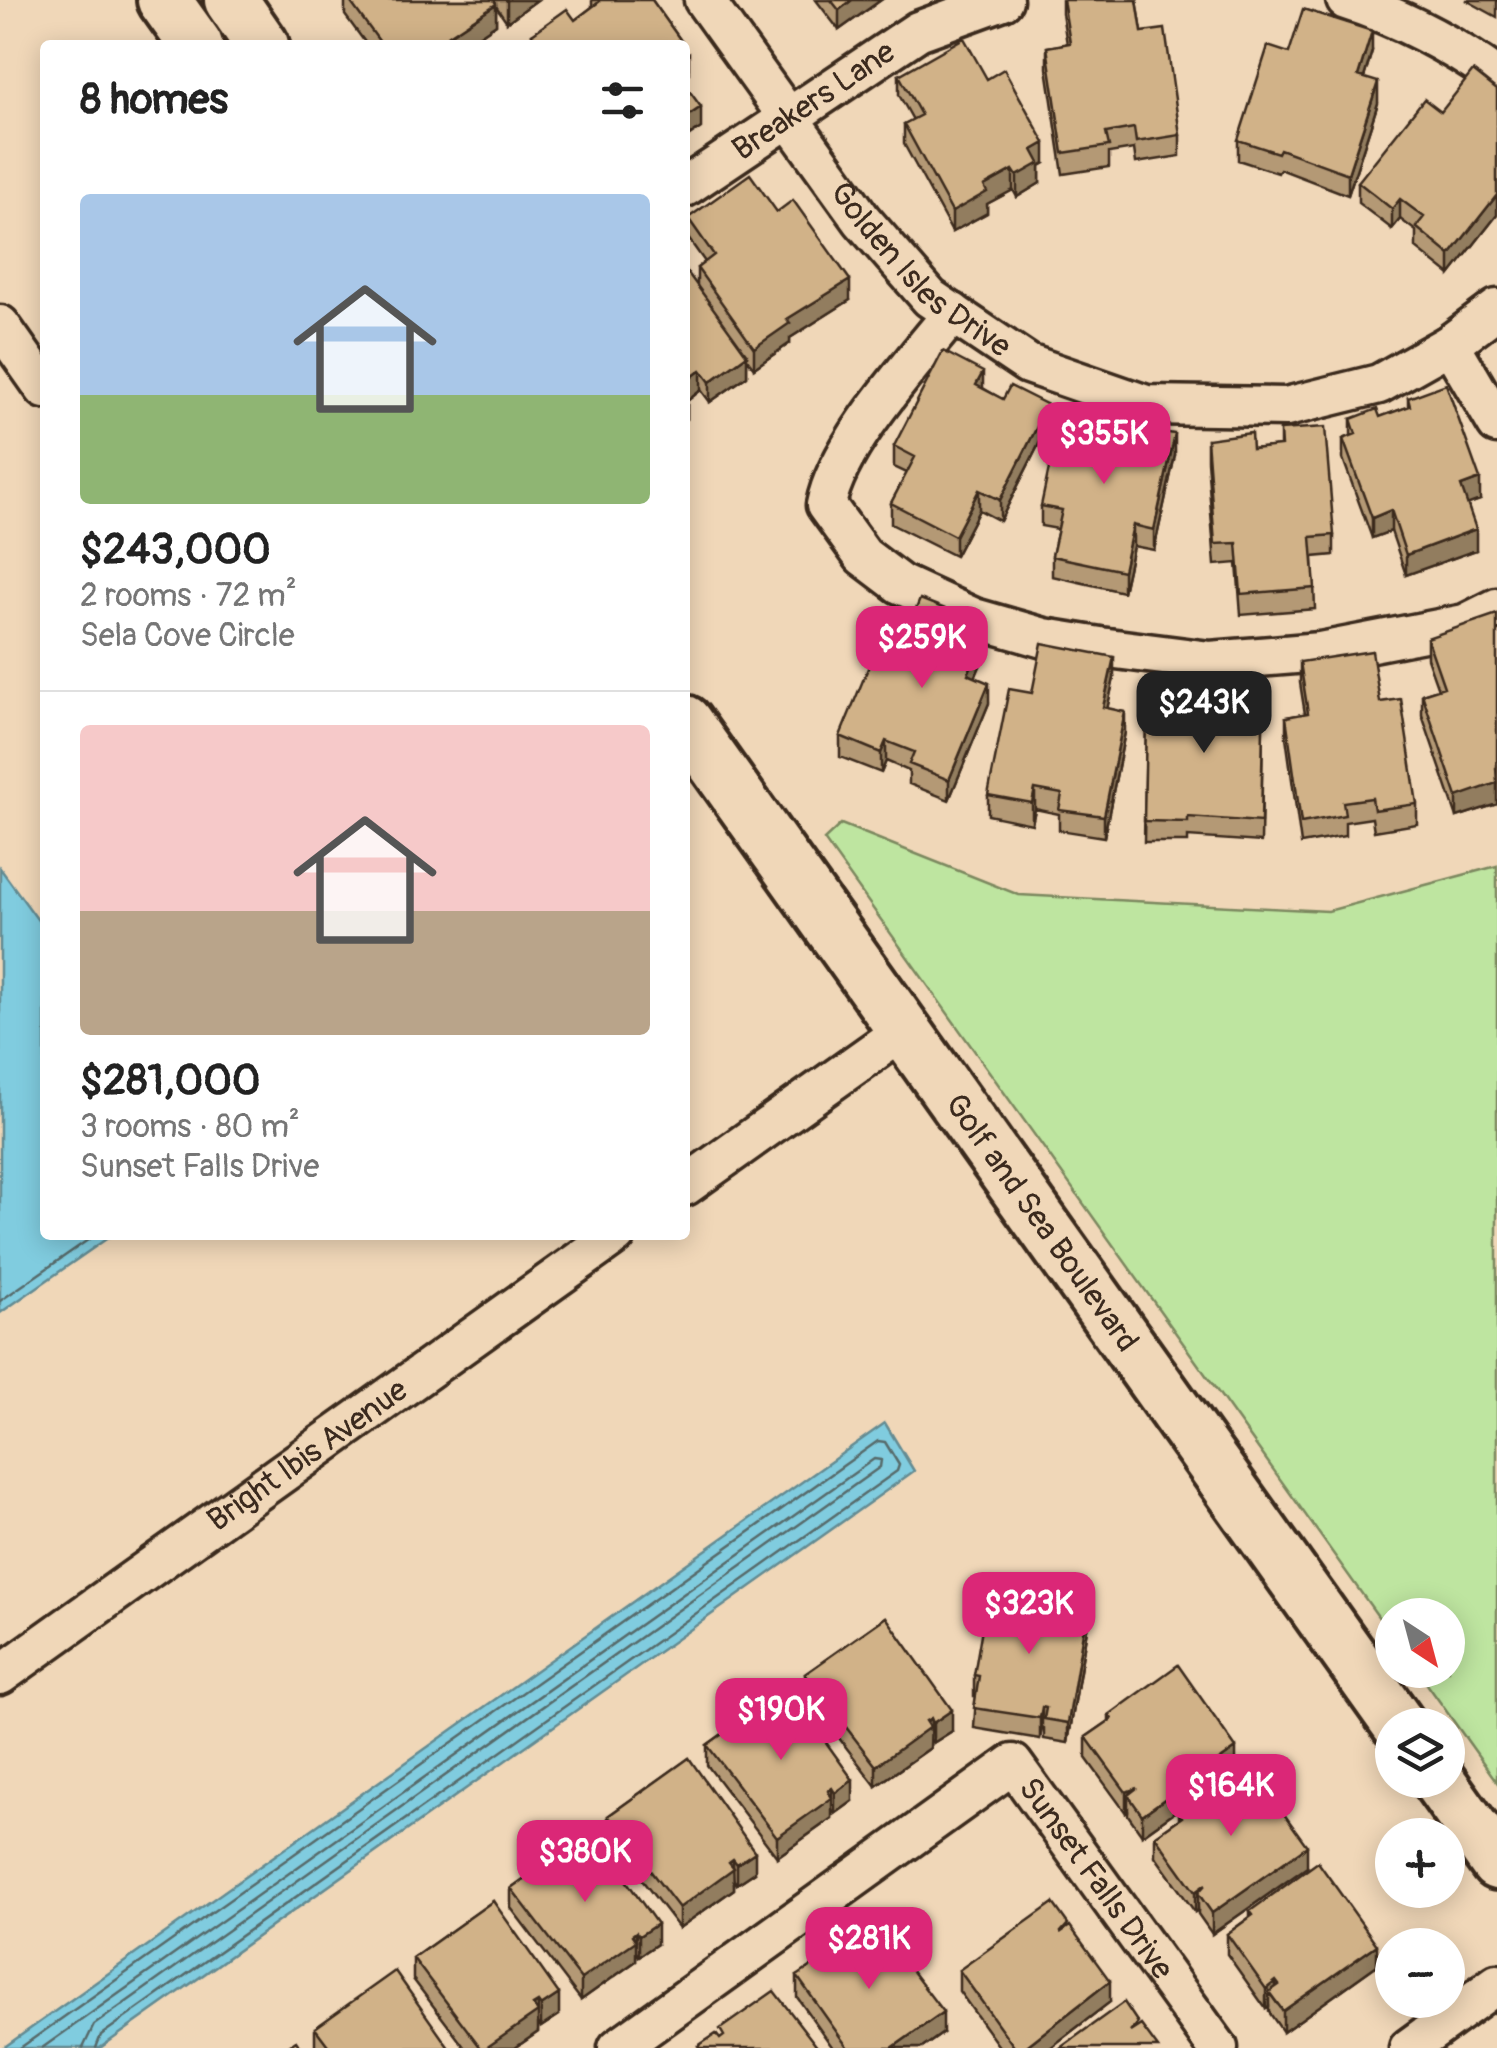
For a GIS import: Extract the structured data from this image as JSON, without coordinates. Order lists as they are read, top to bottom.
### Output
{
  "streets": {
    "street": [
      "Breakers Lane",
      "Golden Isles Drive",
      "Golf and Sea Boulevard",
      "Bright Ibis Avenue",
      "Sunset Falls Drive"
    ]
  },
  "crossings": [
    ["Breakers Lane", "Golden Isles Drive"]
  ],
  "north": "bottom right",
  "page": {
    "heading": "8 homes",
    "list": [
      {
        "name": "$243,000",
        "note": "2 rooms · 72 m² · Sela Cove Circle"
      },
      {
        "name": "$281,000",
        "note": "3 rooms · 80 m² · Sunset Falls Drive"
      }
    ],
    "price": [
      "$355K",
      "$259K",
      "$243K",
      "$323K",
      "$190K",
      "$164K",
      "$380K",
      "$281K"
    ],
    "map_buttons": ["+", "−"]
  }
}
